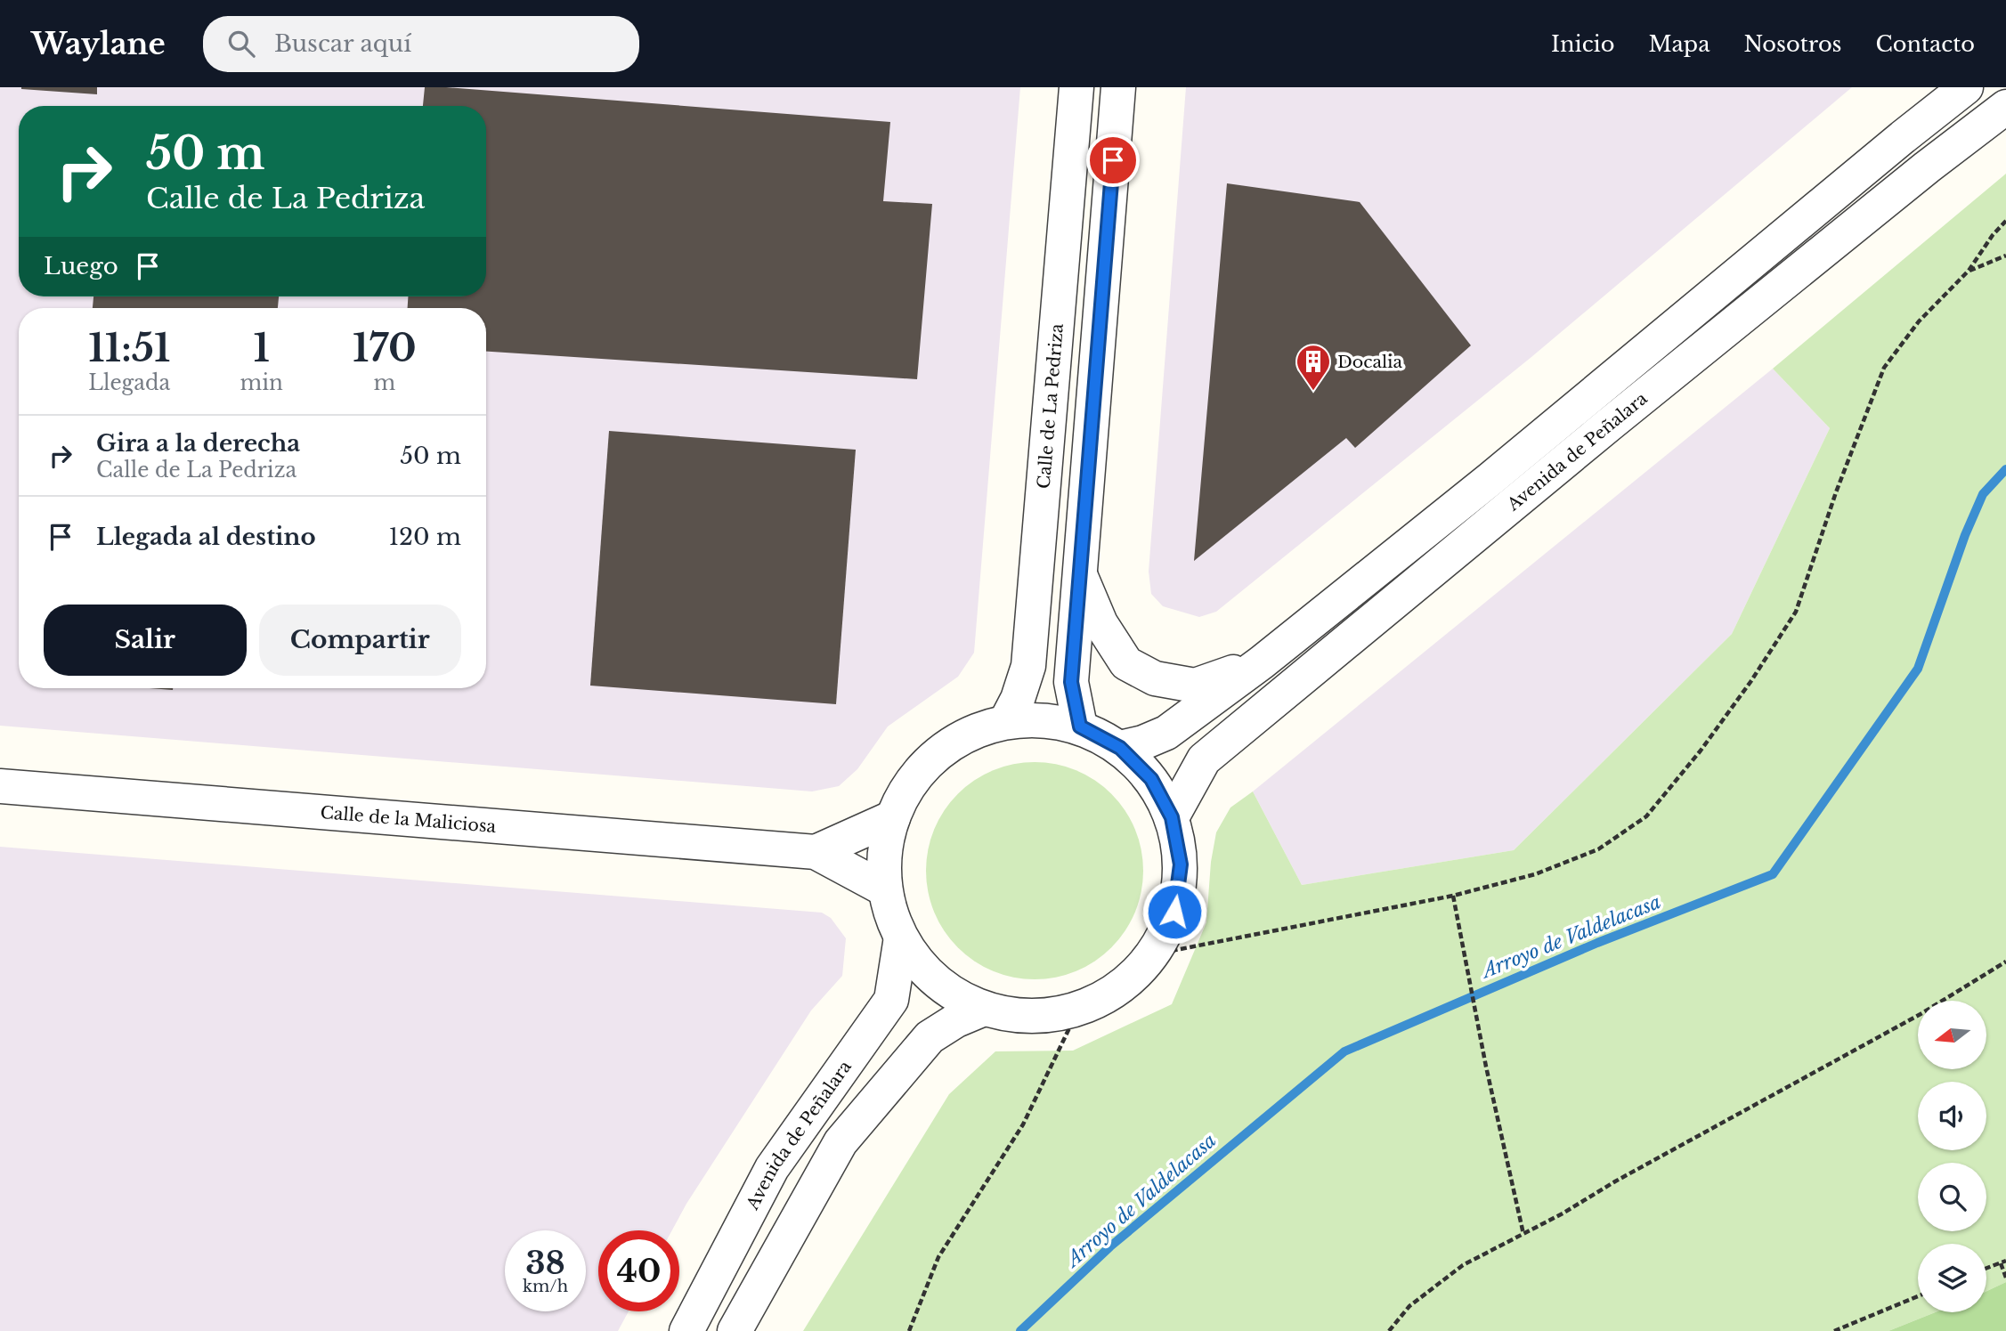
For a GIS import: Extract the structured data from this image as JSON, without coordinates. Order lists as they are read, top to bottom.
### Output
{
  "streets": {
    "street": ["Calle de La Pedriza", "Avenida de Peñalara", "Calle de la Maliciosa"]
  },
  "water": ["Arroyo de Valdelacasa"],
  "places": {
    "building": ["Docalia"]
  },
  "north": "left",
  "page": {
    "header": "Waylane",
    "search": "Buscar aquí",
    "nav": [
      "Inicio",
      "Mapa",
      "Nosotros",
      "Contacto"
    ],
    "turn": ["50 m", "Calle de La Pedriza"],
    "then": "Luego",
    "eta": [
      "11:51",
      "Llegada",
      "1",
      "min",
      "170",
      "m"
    ],
    "list": [
      {
        "name": "Gira a la derecha",
        "note": "Calle de La Pedriza",
        "value": "50 m"
      },
      {
        "name": "Llegada al destino",
        "value": "120 m"
      }
    ],
    "buttons": ["Salir", "Compartir"],
    "speed": "38 km/h",
    "limit": "40"
  }
}
